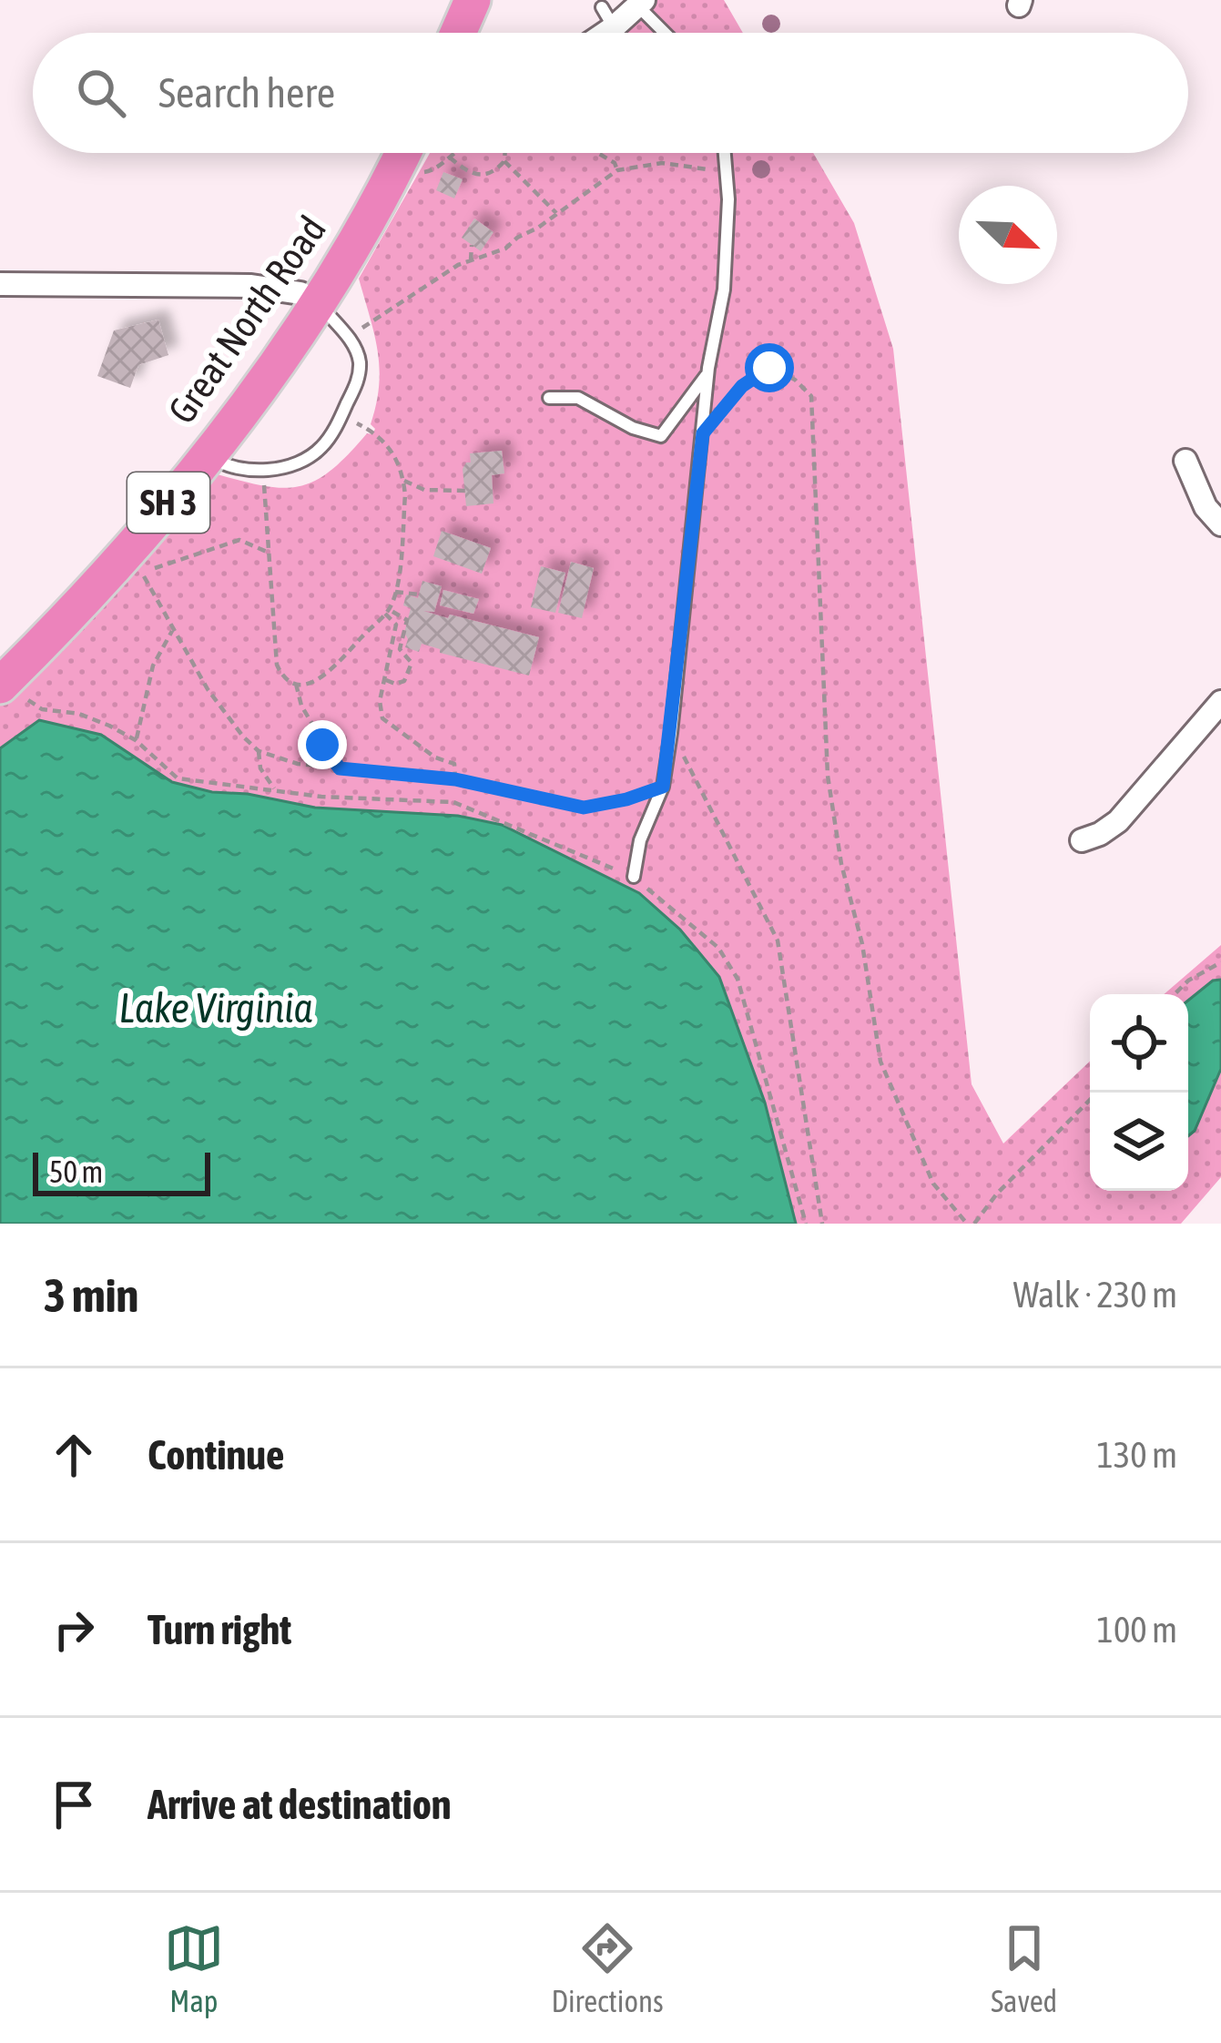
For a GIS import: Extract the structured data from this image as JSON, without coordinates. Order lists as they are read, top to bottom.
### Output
{
  "streets": {
    "highway": ["Great North Road", "SH 3"]
  },
  "water": ["Lake Virginia"],
  "scale_bar": "50 m",
  "north": "bottom right",
  "page": {
    "search": "Search here",
    "scale": "50 m",
    "heading": ["3 min", "Walk · 230 m"],
    "list": [
      ["Continue", "130 m"],
      ["Turn right", "100 m"],
      "Arrive at destination"
    ],
    "nav": ["Map", "Directions", "Saved"]
  }
}
